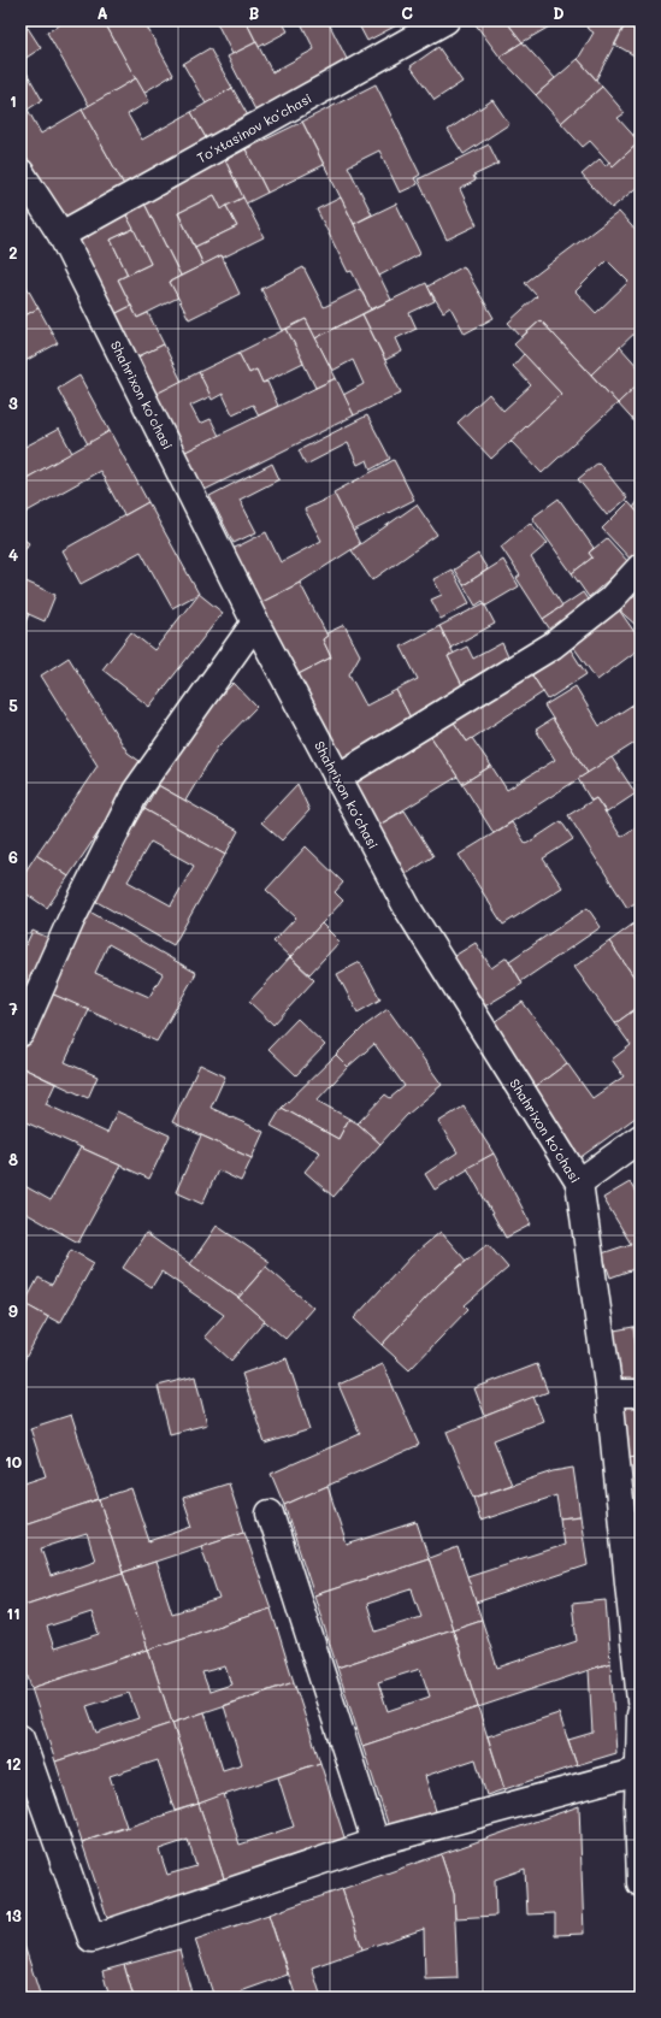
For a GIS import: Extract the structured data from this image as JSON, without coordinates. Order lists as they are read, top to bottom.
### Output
{
  "streets": {
    "street": ["Toʻxtasinov koʻchasi", "Shahrixon koʻchasi"]
  },
  "crossings": [
    ["Toʻxtasinov koʻchasi", "Shahrixon koʻchasi"]
  ],
  "grid": {
    "columns": [
      "A",
      "B",
      "C",
      "D"
    ],
    "rows": [
      "1",
      "2",
      "3",
      "4",
      "5",
      "6",
      "7",
      "8",
      "9",
      "10",
      "11",
      "12",
      "13"
    ]
  }
}
